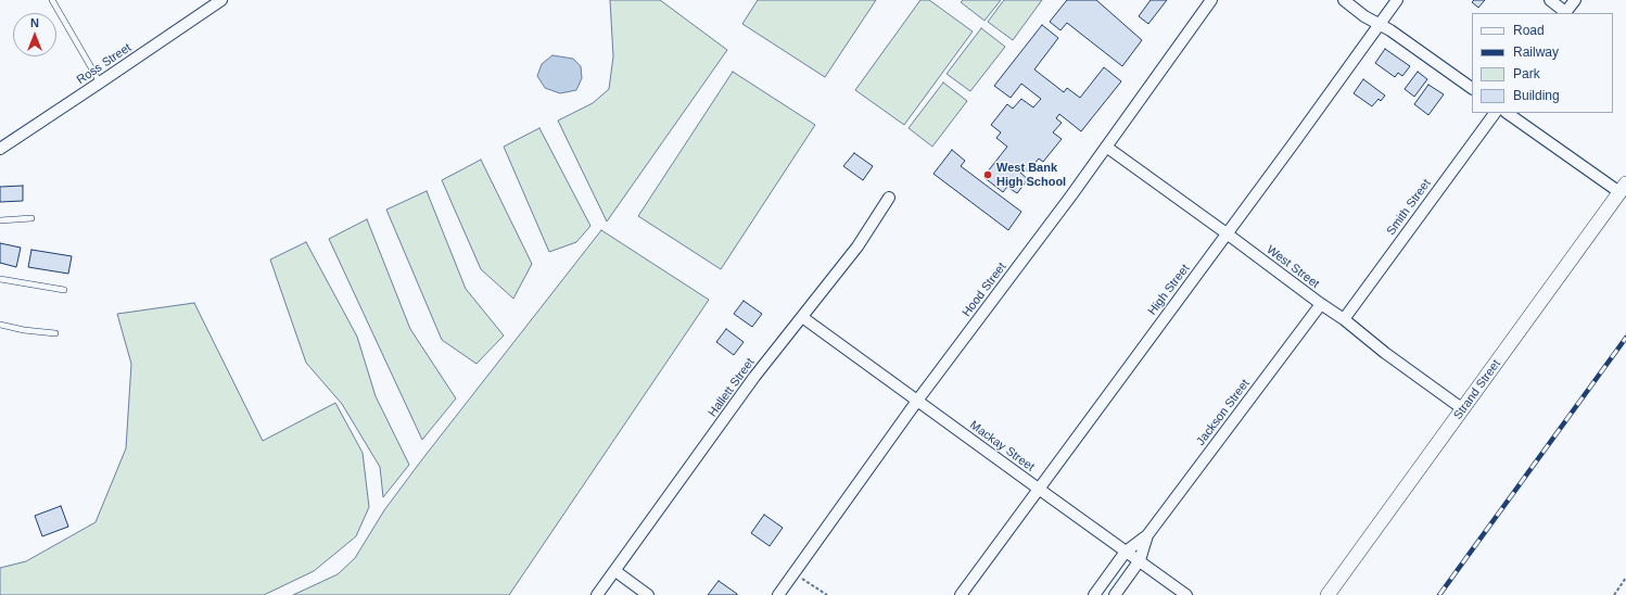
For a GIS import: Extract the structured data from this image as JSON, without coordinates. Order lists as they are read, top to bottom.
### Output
{
  "streets": {
    "street": [
      "Ross Street",
      "Smith Street",
      "West Street",
      "Hood Street",
      "High Street",
      "Hallett Street",
      "Strand Street",
      "Jackson Street",
      "Mackay Street"
    ]
  },
  "crossings": [
    ["Smith Street", "West Street"],
    ["West Street", "Hood Street"],
    ["West Street", "High Street"],
    ["West Street", "Strand Street"],
    ["West Street", "Jackson Street"],
    ["Hood Street", "Mackay Street"],
    ["High Street", "Mackay Street"],
    ["Hallett Street", "Mackay Street"],
    ["Jackson Street", "Mackay Street"]
  ],
  "places": ["West Bank High School"],
  "legend": [
    "Road",
    "Railway",
    "Park",
    "Building"
  ],
  "north": "top"
}
